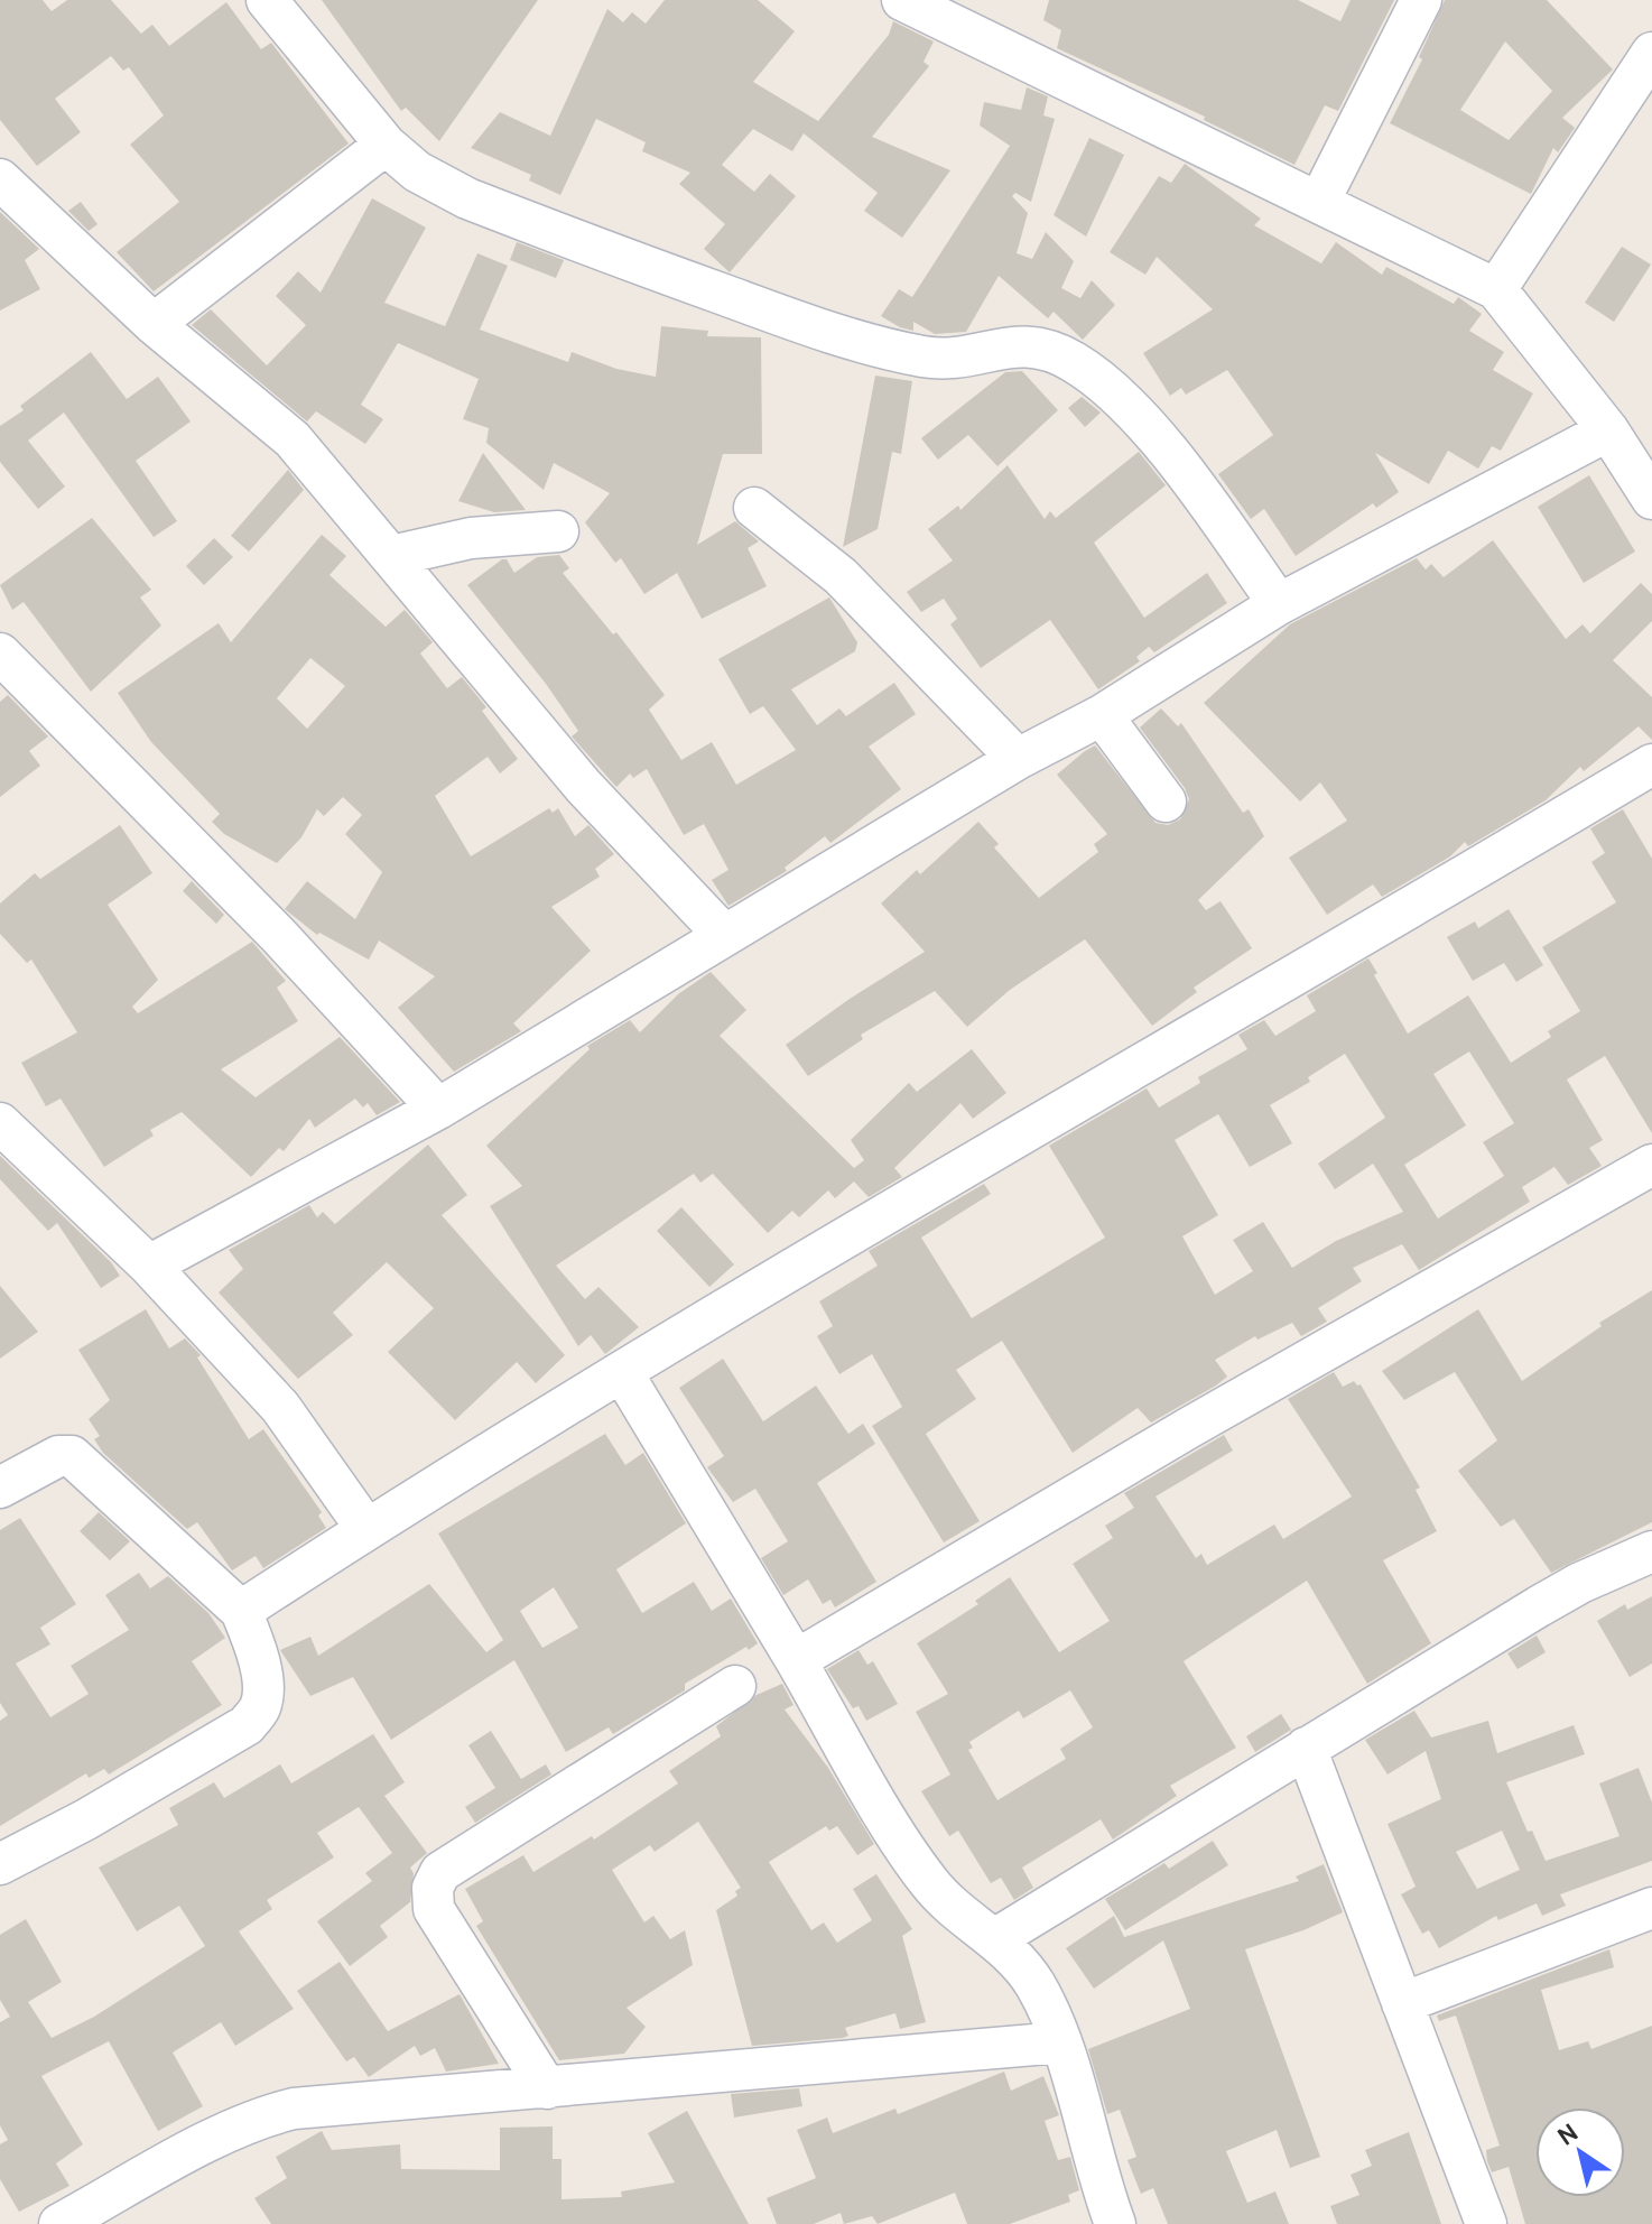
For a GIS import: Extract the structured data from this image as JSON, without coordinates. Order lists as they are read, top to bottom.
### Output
{
  "north": "top left"
}
